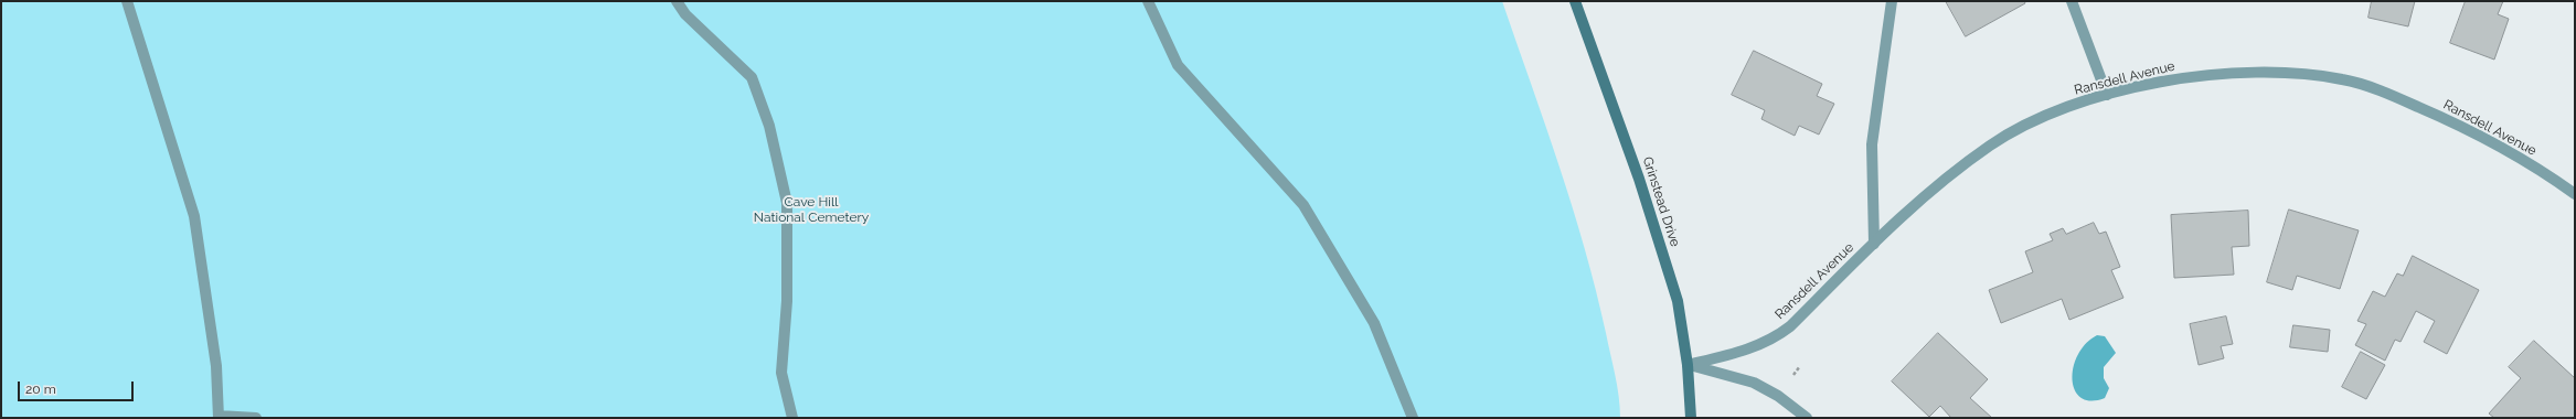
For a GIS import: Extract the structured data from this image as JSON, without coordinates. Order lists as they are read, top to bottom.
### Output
{
  "streets": {
    "main road": ["Grinstead Drive"],
    "street": ["Ransdell Avenue"]
  },
  "crossings": [
    ["Ransdell Avenue", "Grinstead Drive"]
  ],
  "parks": ["Cave Hill National Cemetery"],
  "scale_bar": "20 m"
}
